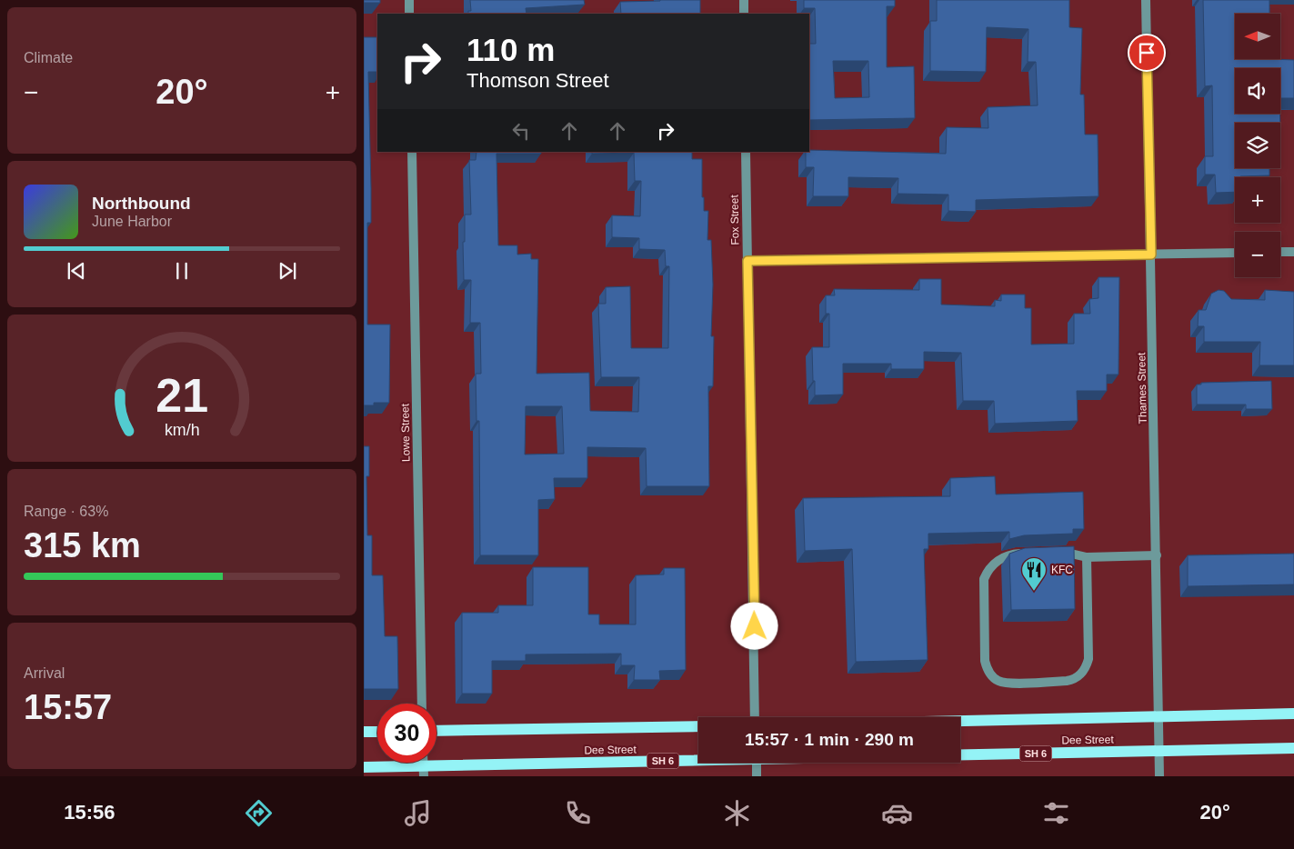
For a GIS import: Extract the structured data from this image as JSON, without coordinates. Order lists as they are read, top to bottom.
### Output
{
  "streets": {
    "main road": ["Dee Street", "SH 6"],
    "street": ["Fox Street", "Thames Street", "Lowe Street"]
  },
  "crossings": [
    ["Thames Street", "Dee Street"]
  ],
  "places": {
    "restaurant": ["KFC"]
  },
  "north": "left",
  "page": {
    "tile": [
      "Climate",
      ["Range · 63%", "315 km"],
      ["Arrival", "15:57"]
    ],
    "map_buttons": ["+", "−"],
    "turn": ["110 m", "Thomson Street"],
    "heat": ["−", "20°", "+"],
    "song": ["Northbound", "June Harbor"],
    "limit": "30",
    "trip": "15:57 · 1 min · 290 m",
    "tabs": ["15:56", "20°"],
    "gauge": ["21", "km/h"]
  }
}
